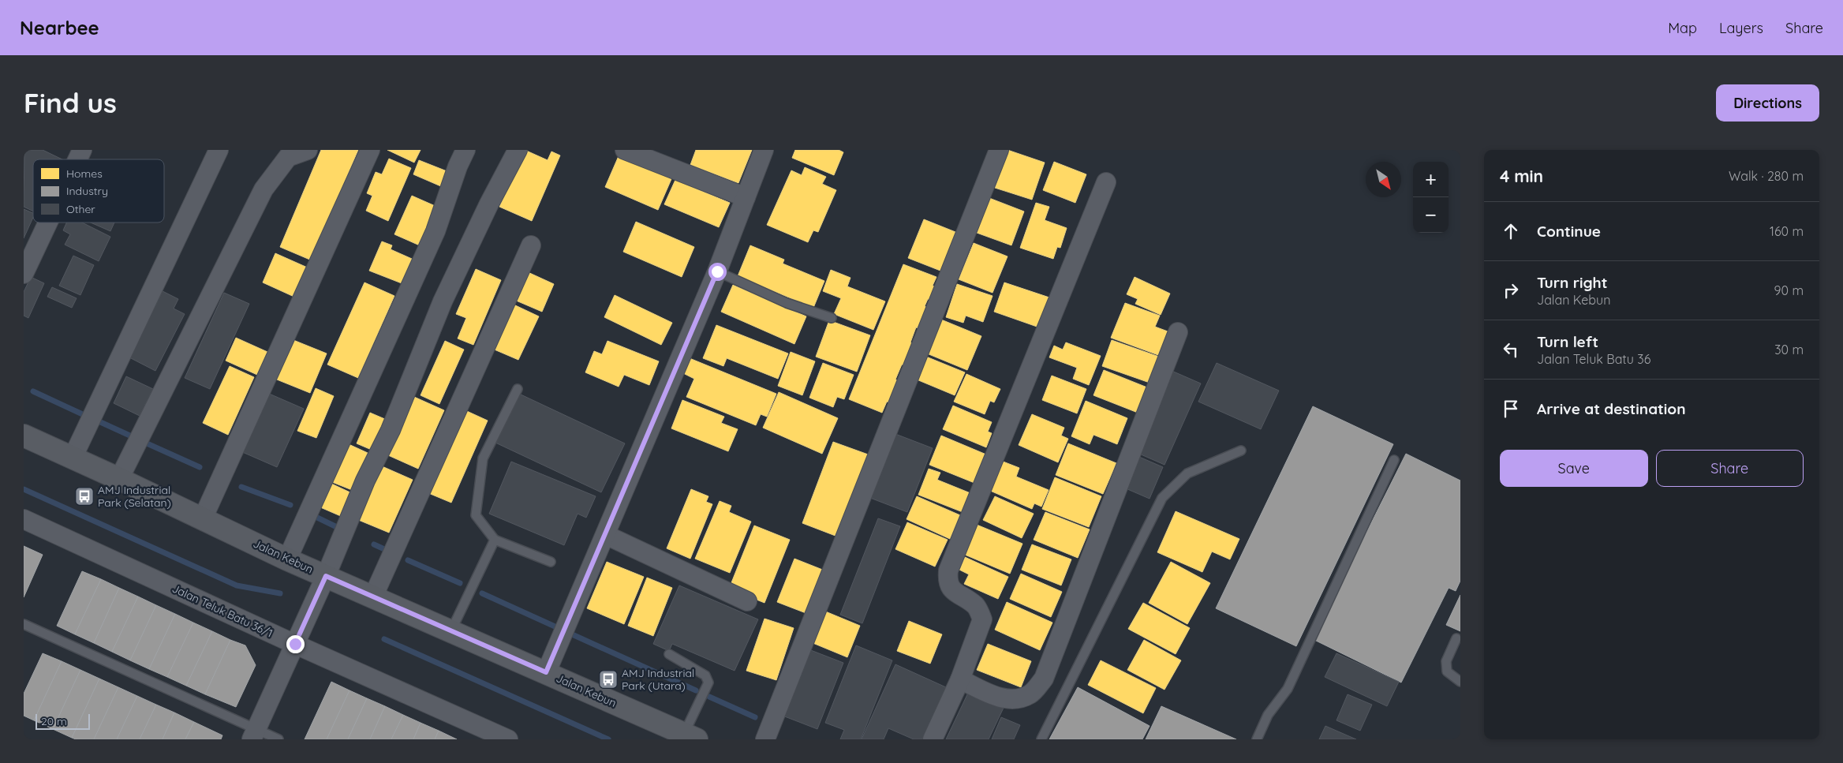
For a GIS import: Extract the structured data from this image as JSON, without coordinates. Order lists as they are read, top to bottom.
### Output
{
  "streets": {
    "main road": ["Jalan Kebun"],
    "street": ["Jalan Teluk Batu 36/1"]
  },
  "places": {
    "bus stop": ["AMJ Industrial Park (Selatan)", "AMJ Industrial Park (Utara)"]
  },
  "legend": ["Homes", "Industry", "Other"],
  "scale_bar": "20 m",
  "north": "bottom right",
  "page": {
    "header": "Nearbee",
    "nav": ["Map", "Layers", "Share"],
    "buttons": [
      "Directions",
      ["Save", "Share"]
    ],
    "title": "Find us",
    "heading": ["4 min", "Walk · 280 m"],
    "map_buttons": ["+", "−"],
    "list": [
      ["Continue", "160 m"],
      ["Turn right", "Jalan Kebun", "90 m"],
      ["Turn left", "Jalan Teluk Batu 36", "30 m"],
      "Arrive at destination"
    ],
    "scale": "20 m"
  }
}
